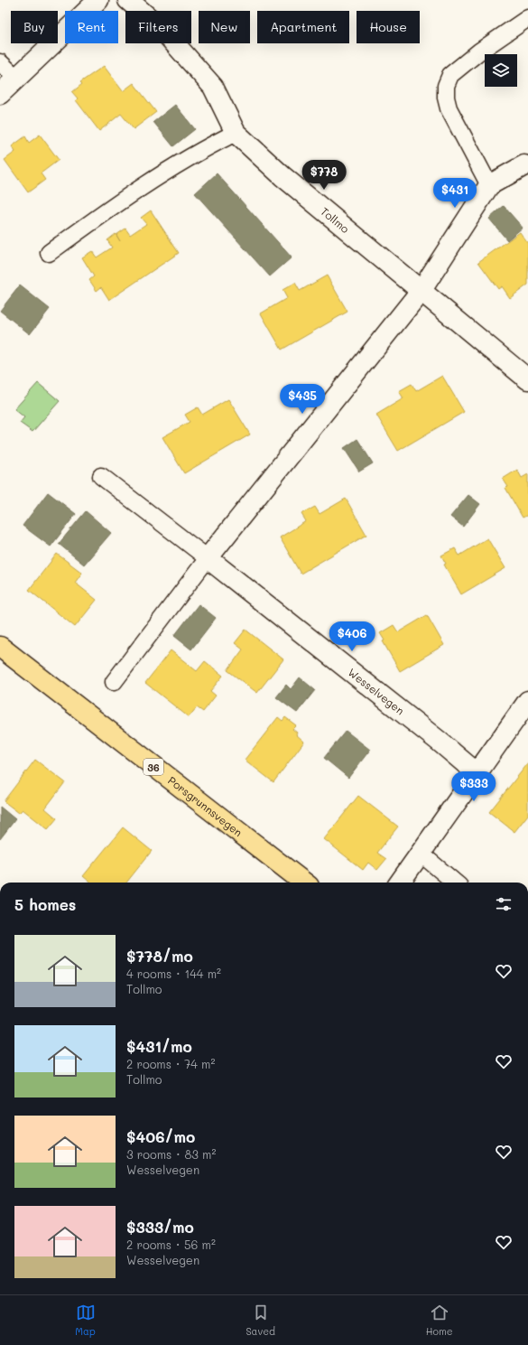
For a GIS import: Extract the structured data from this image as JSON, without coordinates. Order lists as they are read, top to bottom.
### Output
{
  "streets": {
    "highway": ["36", "Porsgrunnsvegen"],
    "street": ["Tollmo", "Wesselvegen"]
  },
  "page": {
    "chip": [
      "Buy",
      "Rent",
      "Filters",
      "New",
      "Apartment",
      "House"
    ],
    "price": [
      "$778",
      "$431",
      "$435",
      "$406",
      "$333"
    ],
    "heading": "5 homes",
    "list": [
      {
        "name": "$778/mo",
        "note": "4 rooms · 144 m² · Tollmo"
      },
      {
        "name": "$431/mo",
        "note": "2 rooms · 74 m² · Tollmo"
      },
      {
        "name": "$406/mo",
        "note": "3 rooms · 83 m² · Wesselvegen"
      },
      {
        "name": "$333/mo",
        "note": "2 rooms · 56 m² · Wesselvegen"
      }
    ],
    "tabs": ["Map", "Saved", "Home"]
  }
}
